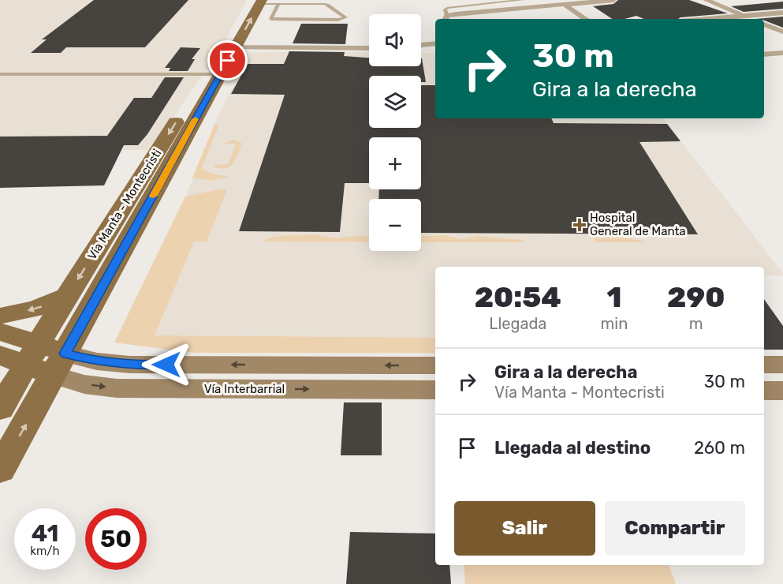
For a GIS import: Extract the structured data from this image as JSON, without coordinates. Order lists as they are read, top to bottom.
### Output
{
  "streets": {
    "main road": ["Vía Manta - Montecristi", "Vía Interbarrial"]
  },
  "crossings": [
    ["Vía Manta - Montecristi", "Vía Interbarrial"]
  ],
  "places": {
    "health": ["Hospital General de Manta"]
  },
  "page": {
    "map_buttons": ["+", "−"],
    "turn": ["30 m", "Gira a la derecha"],
    "eta": [
      "20:54",
      "Llegada",
      "1",
      "min",
      "290",
      "m"
    ],
    "list": [
      {
        "name": "Gira a la derecha",
        "note": "Vía Manta - Montecristi",
        "value": "30 m"
      },
      {
        "name": "Llegada al destino",
        "value": "260 m"
      }
    ],
    "buttons": ["Salir", "Compartir"],
    "speed": "41 km/h",
    "limit": "50"
  }
}
